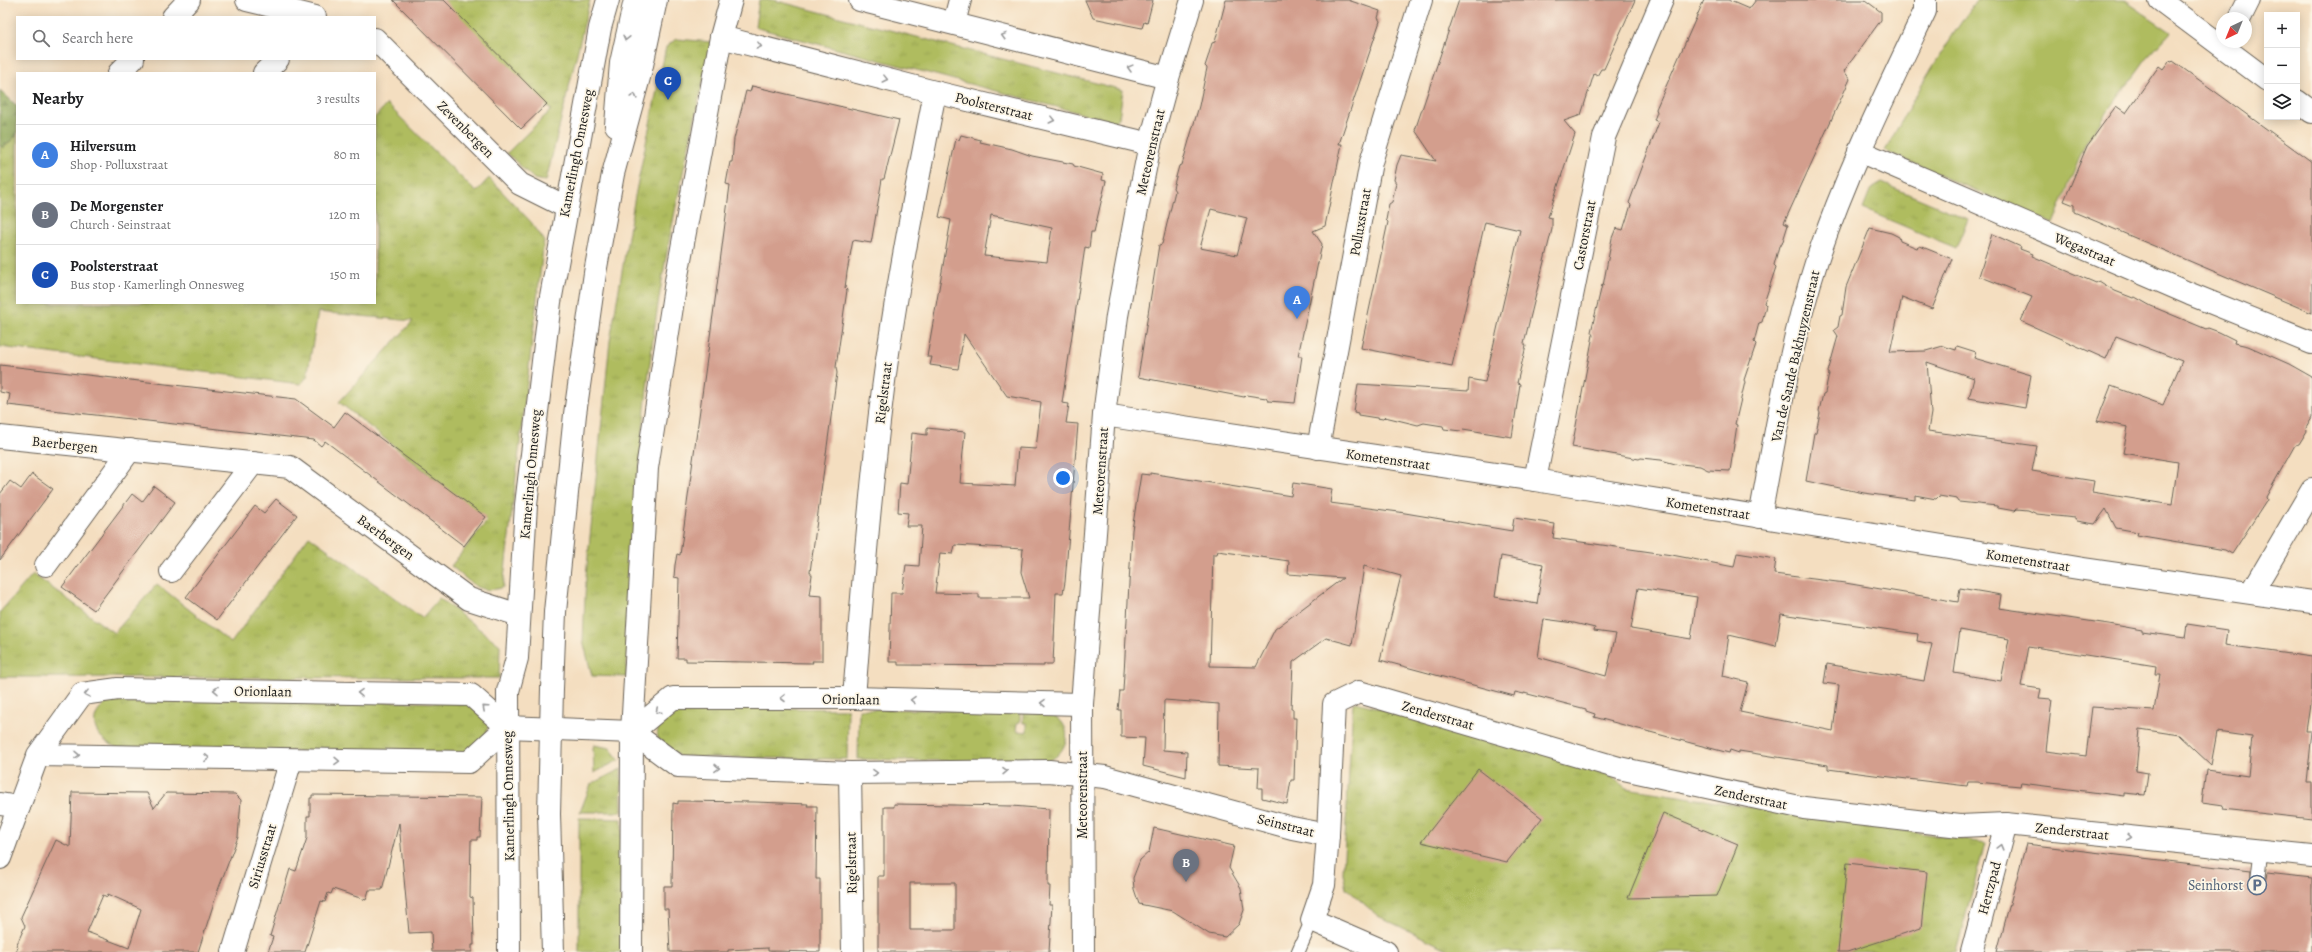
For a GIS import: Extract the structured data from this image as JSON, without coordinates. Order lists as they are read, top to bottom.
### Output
{
  "streets": {
    "street": [
      "Poolsterstraat",
      "Zevenbergen",
      "Meteorenstraat",
      "Kamerlingh Onnesweg",
      "Polluxstraat",
      "Castorstraat",
      "Wegastraat",
      "Van de Sande Bakhuyzenstraat",
      "Rigelstraat",
      "Baerbergen",
      "Kometenstraat",
      "Orionlaan",
      "Zenderstraat",
      "Seinstraat",
      "Siriusstraat",
      "Hertzpad"
    ]
  },
  "crossings": [
    ["Poolsterstraat", "Meteorenstraat"],
    ["Poolsterstraat", "Rigelstraat"],
    ["Zevenbergen", "Kamerlingh Onnesweg"],
    ["Meteorenstraat", "Kometenstraat"],
    ["Meteorenstraat", "Orionlaan"],
    ["Meteorenstraat", "Seinstraat"],
    ["Kamerlingh Onnesweg", "Baerbergen"],
    ["Kamerlingh Onnesweg", "Orionlaan"],
    ["Polluxstraat", "Kometenstraat"],
    ["Castorstraat", "Kometenstraat"],
    ["Wegastraat", "Van de Sande Bakhuyzenstraat"],
    ["Van de Sande Bakhuyzenstraat", "Kometenstraat"],
    ["Rigelstraat", "Orionlaan"],
    ["Zenderstraat", "Seinstraat"],
    ["Zenderstraat", "Hertzpad"]
  ],
  "one_way": ["Hertzpad"],
  "places": {
    "parking": ["Seinhorst"]
  },
  "north": "bottom left",
  "page": {
    "map_buttons": ["+", "−"],
    "search": "Search here",
    "pins": ["C", "A", "B"],
    "heading": ["Nearby", "3 results"],
    "list": [
      {
        "mark": "A",
        "name": "Hilversum",
        "note": "Shop · Polluxstraat",
        "value": "80 m"
      },
      {
        "mark": "B",
        "name": "De Morgenster",
        "note": "Church · Seinstraat",
        "value": "120 m"
      },
      {
        "mark": "C",
        "name": "Poolsterstraat",
        "note": "Bus stop · Kamerlingh Onnesweg",
        "value": "150 m"
      }
    ]
  }
}
